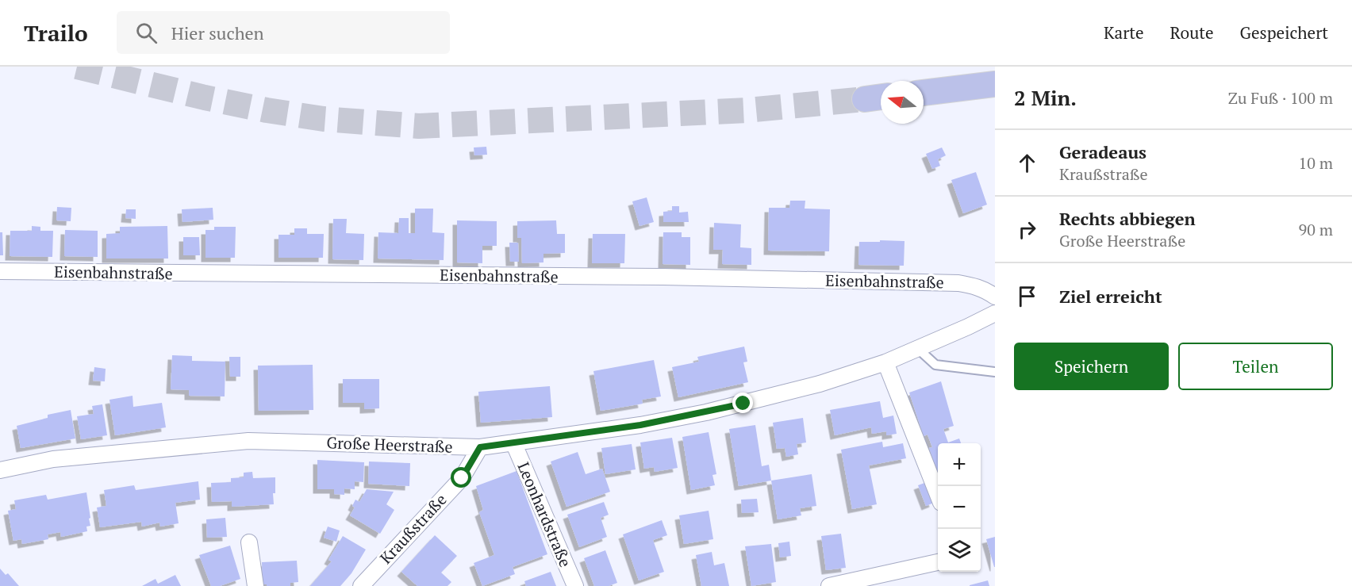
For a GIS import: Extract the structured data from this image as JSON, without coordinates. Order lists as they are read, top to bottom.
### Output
{
  "streets": {
    "street": [
      "Eisenbahnstraße",
      "Große Heerstraße",
      "Leonhardstraße",
      "Kraußstraße"
    ]
  },
  "crossings": [
    ["Große Heerstraße", "Leonhardstraße"],
    ["Große Heerstraße", "Kraußstraße"]
  ],
  "north": "left",
  "page": {
    "header": "Trailo",
    "search": "Hier suchen",
    "nav": ["Karte", "Route", "Gespeichert"],
    "heading": ["2 Min.", "Zu Fuß · 100 m"],
    "list": [
      ["Geradeaus", "Kraußstraße", "10 m"],
      ["Rechts abbiegen", "Große Heerstraße", "90 m"],
      "Ziel erreicht"
    ],
    "buttons": ["Speichern", "Teilen"],
    "map_buttons": ["+", "−"]
  }
}
